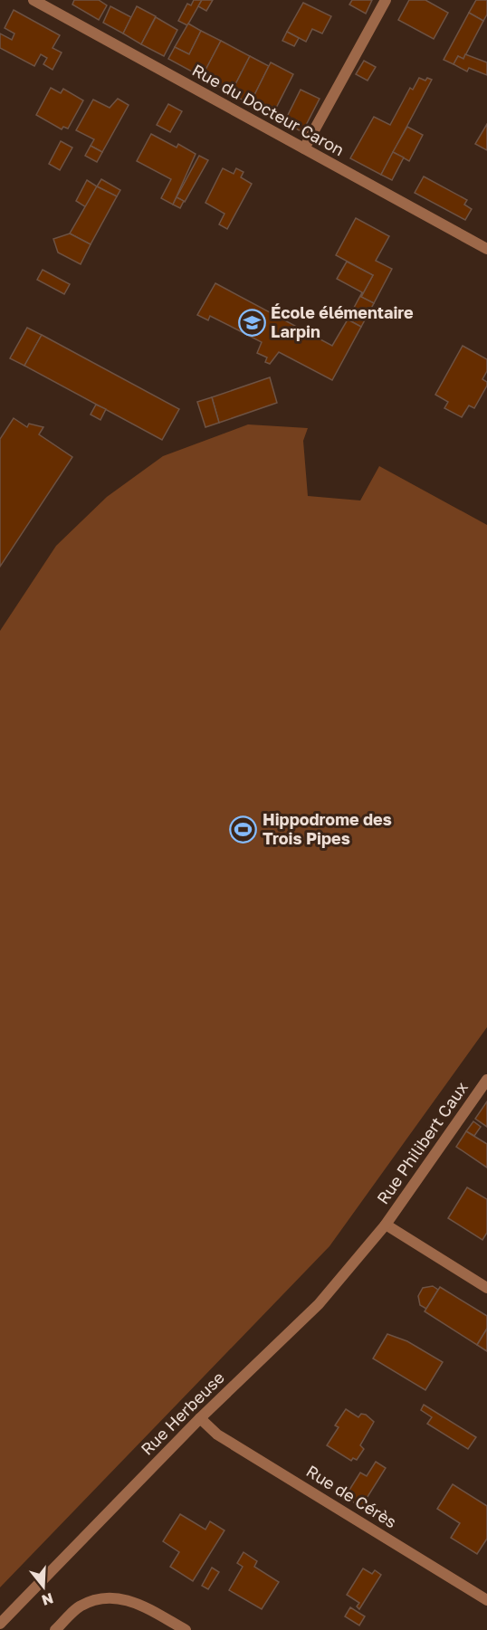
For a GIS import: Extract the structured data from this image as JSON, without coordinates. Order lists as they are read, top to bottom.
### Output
{
  "streets": {
    "street": [
      "Rue du Docteur Caron",
      "Rue Philibert Caux",
      "Rue Herbeuse",
      "Rue de Cérès"
    ]
  },
  "crossings": [
    ["Rue Philibert Caux", "Rue Herbeuse"],
    ["Rue Herbeuse", "Rue de Cérès"]
  ],
  "places": {
    "school or university": ["École élémentaire Larpin"],
    "sports": ["Hippodrome des Trois Pipes"]
  },
  "north": "bottom"
}
